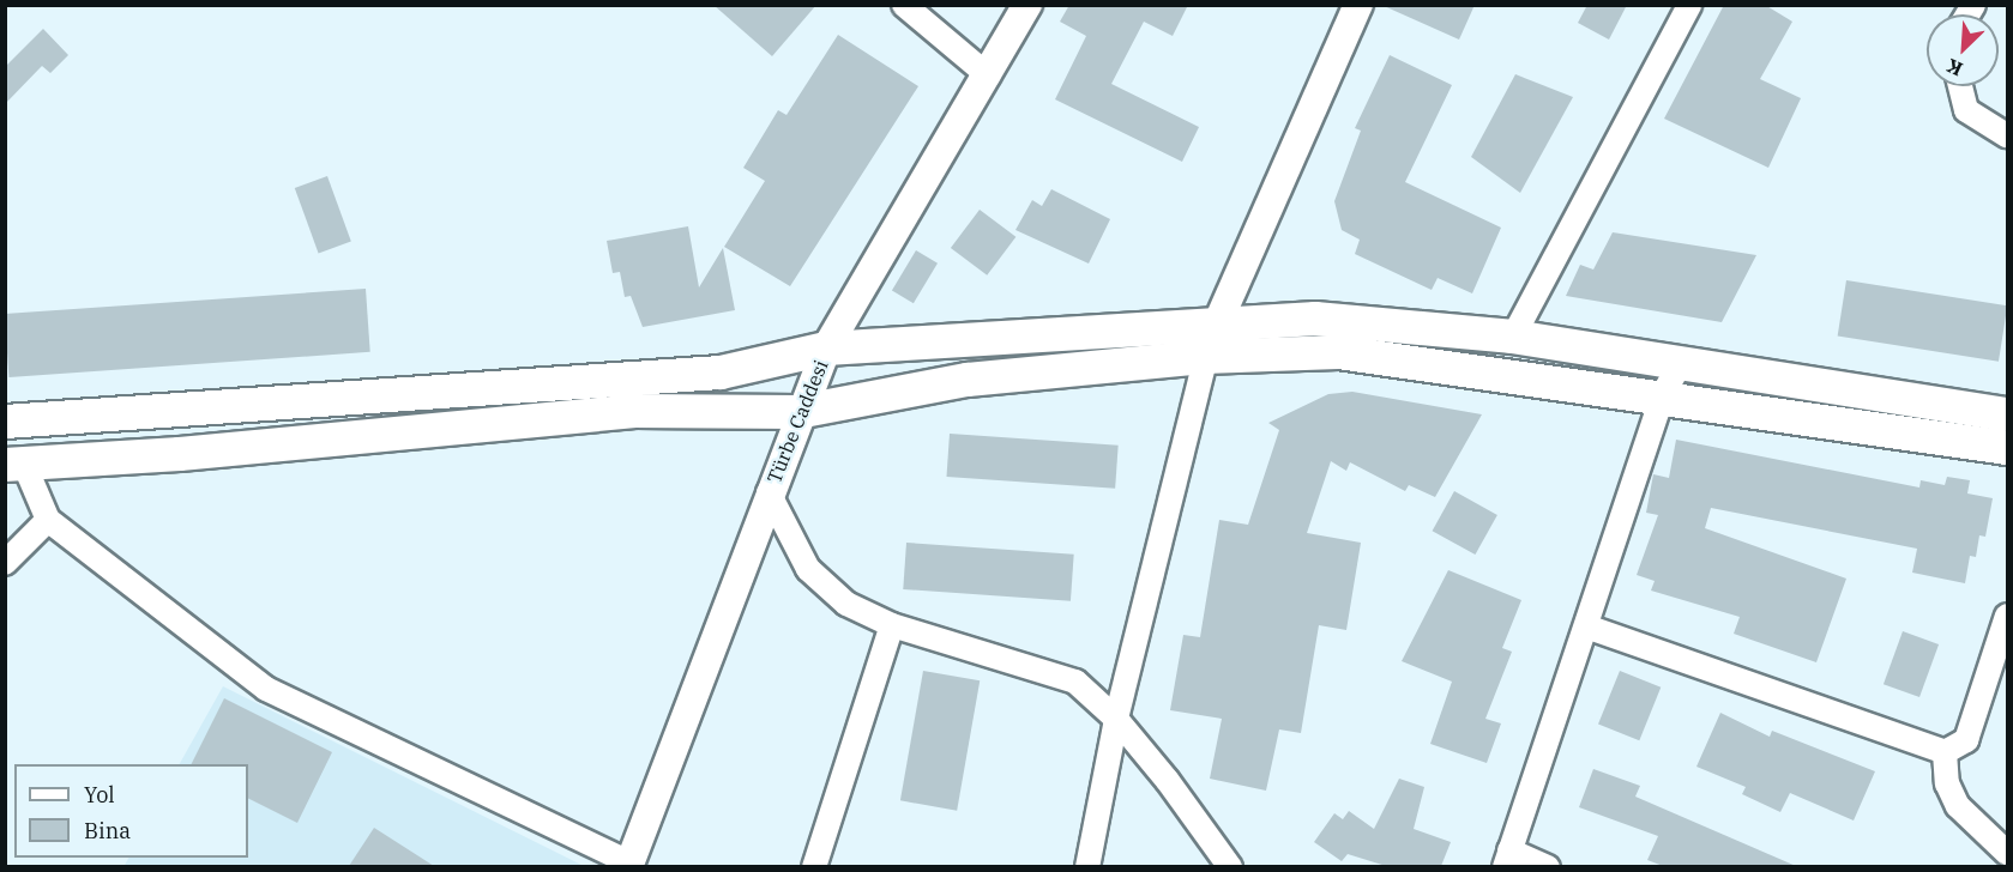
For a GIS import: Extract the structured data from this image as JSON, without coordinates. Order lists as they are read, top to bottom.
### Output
{
  "streets": {
    "street": ["Türbe Caddesi"]
  },
  "legend": ["Yol", "Bina"],
  "north": "bottom left"
}
